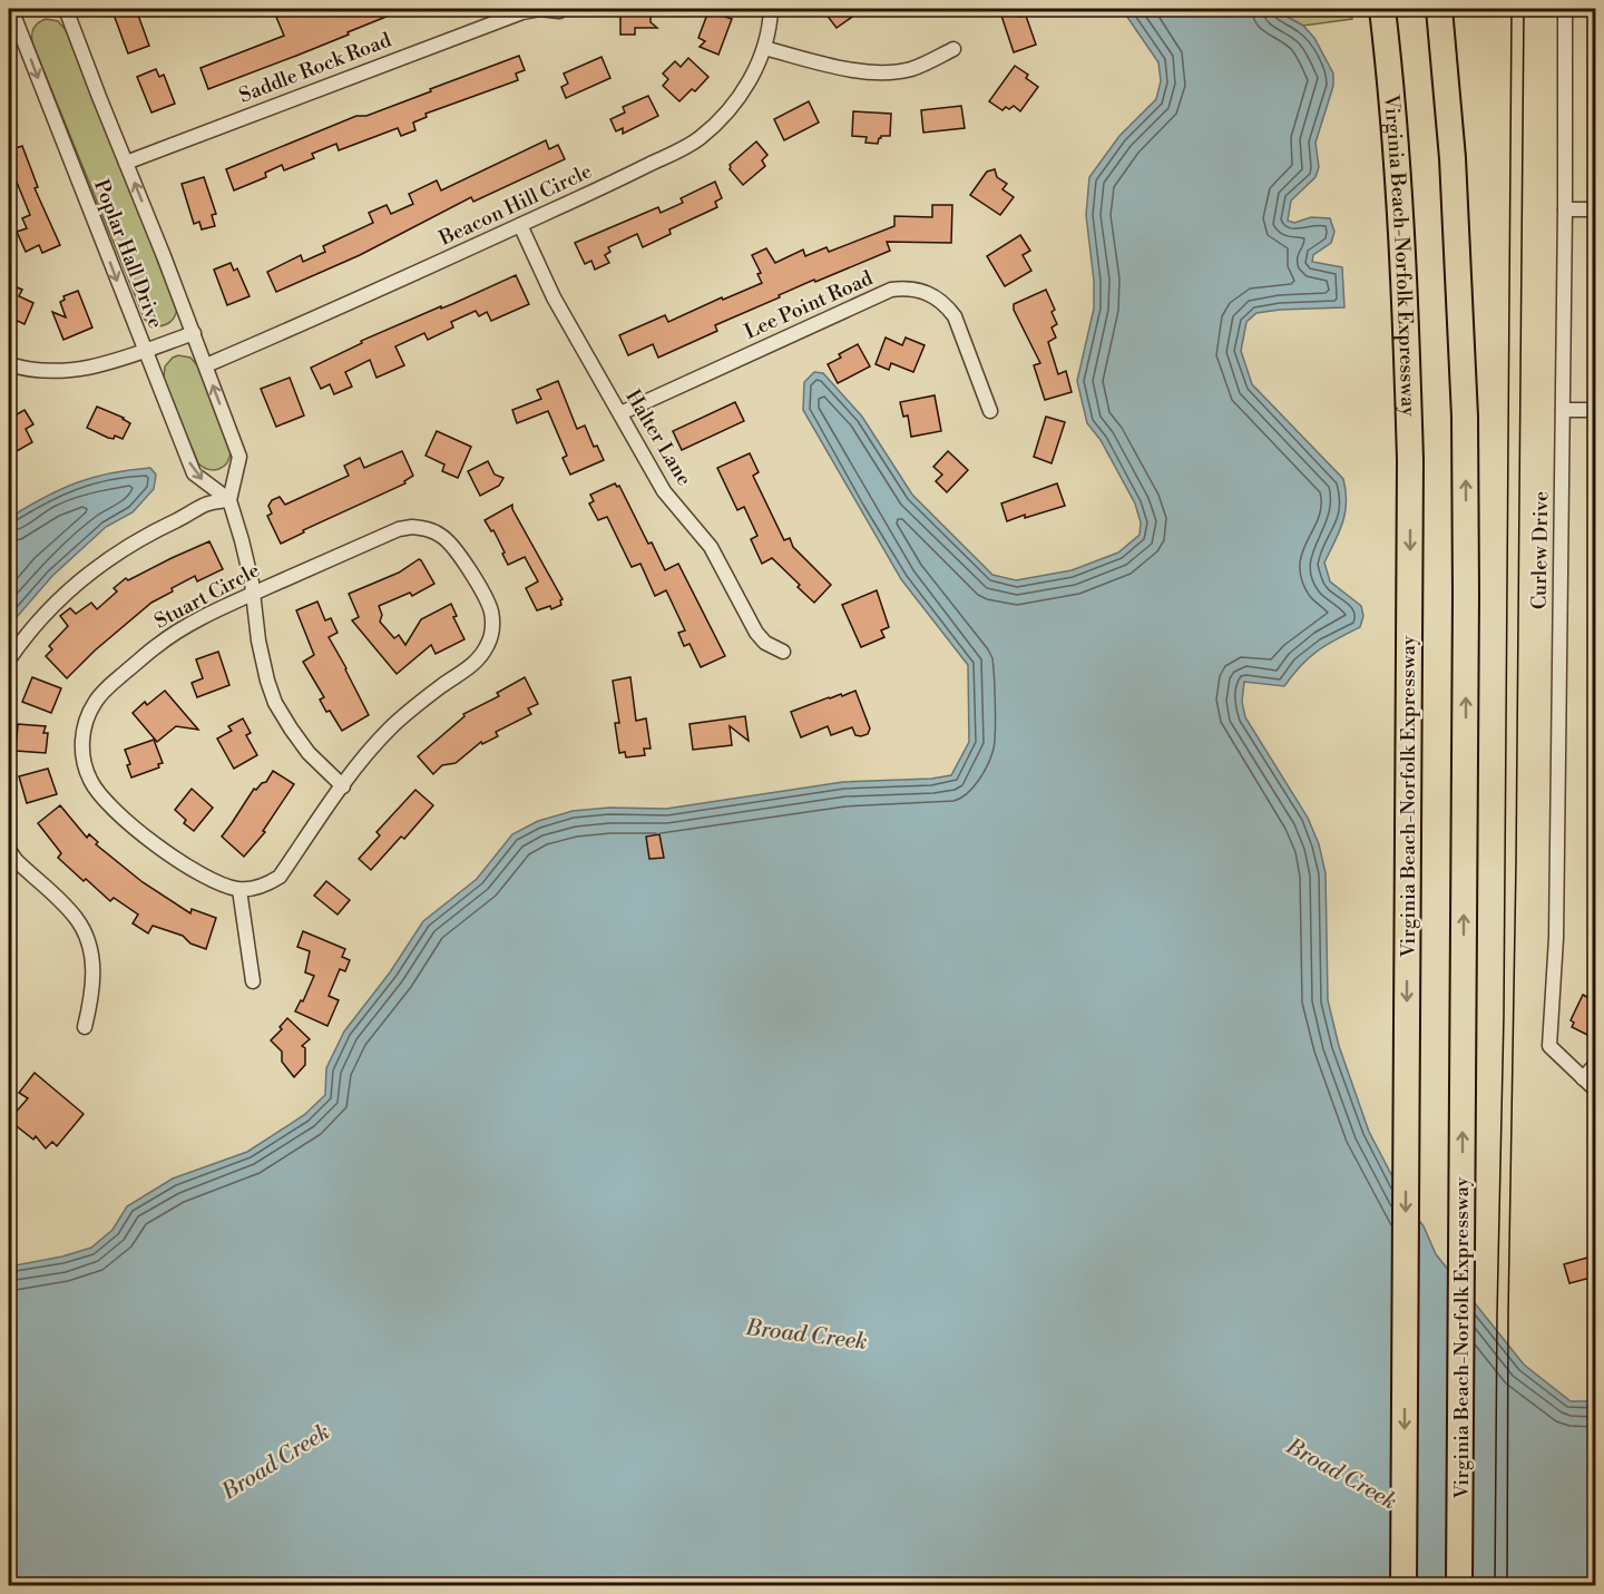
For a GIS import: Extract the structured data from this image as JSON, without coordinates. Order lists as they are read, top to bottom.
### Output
{
  "streets": {
    "highway": ["Virginia Beach-Norfolk Expressway"],
    "street": [
      "Saddle Rock Road",
      "Beacon Hill Circle",
      "Poplar Hall Drive",
      "Lee Point Road",
      "Halter Lane",
      "Curlew Drive",
      "Stuart Circle"
    ]
  },
  "crossings": [
    ["Saddle Rock Road", "Poplar Hall Drive"],
    ["Beacon Hill Circle", "Poplar Hall Drive"],
    ["Beacon Hill Circle", "Halter Lane"],
    ["Lee Point Road", "Halter Lane"]
  ],
  "water": ["Broad Creek"]
}
